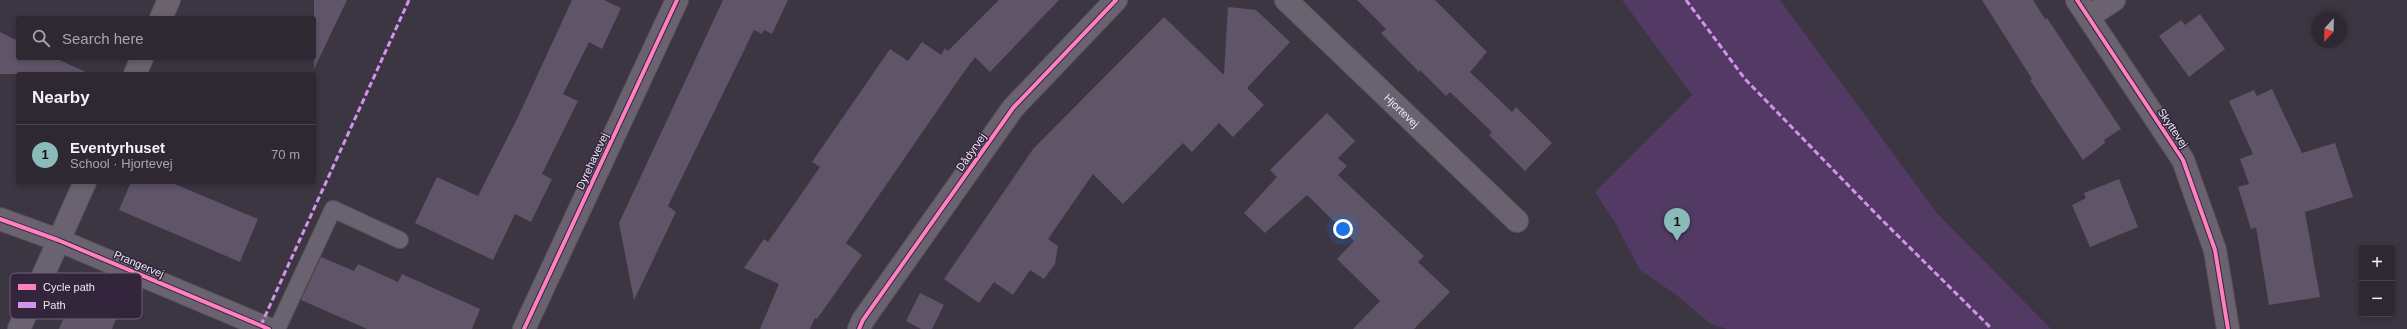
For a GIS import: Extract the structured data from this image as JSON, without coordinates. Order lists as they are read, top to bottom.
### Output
{
  "streets": {
    "street": [
      "Hjortevej",
      "Skyttevej",
      "Dådyrvej",
      "Dyrehavevej",
      "Prangervej"
    ]
  },
  "legend": ["Cycle path", "Path"],
  "north": "bottom",
  "page": {
    "search": "Search here",
    "heading": "Nearby",
    "list": [
      {
        "mark": "1",
        "name": "Eventyrhuset",
        "note": "School · Hjortevej",
        "value": "70 m"
      }
    ],
    "pins": "1",
    "map_buttons": ["+", "−"]
  }
}
